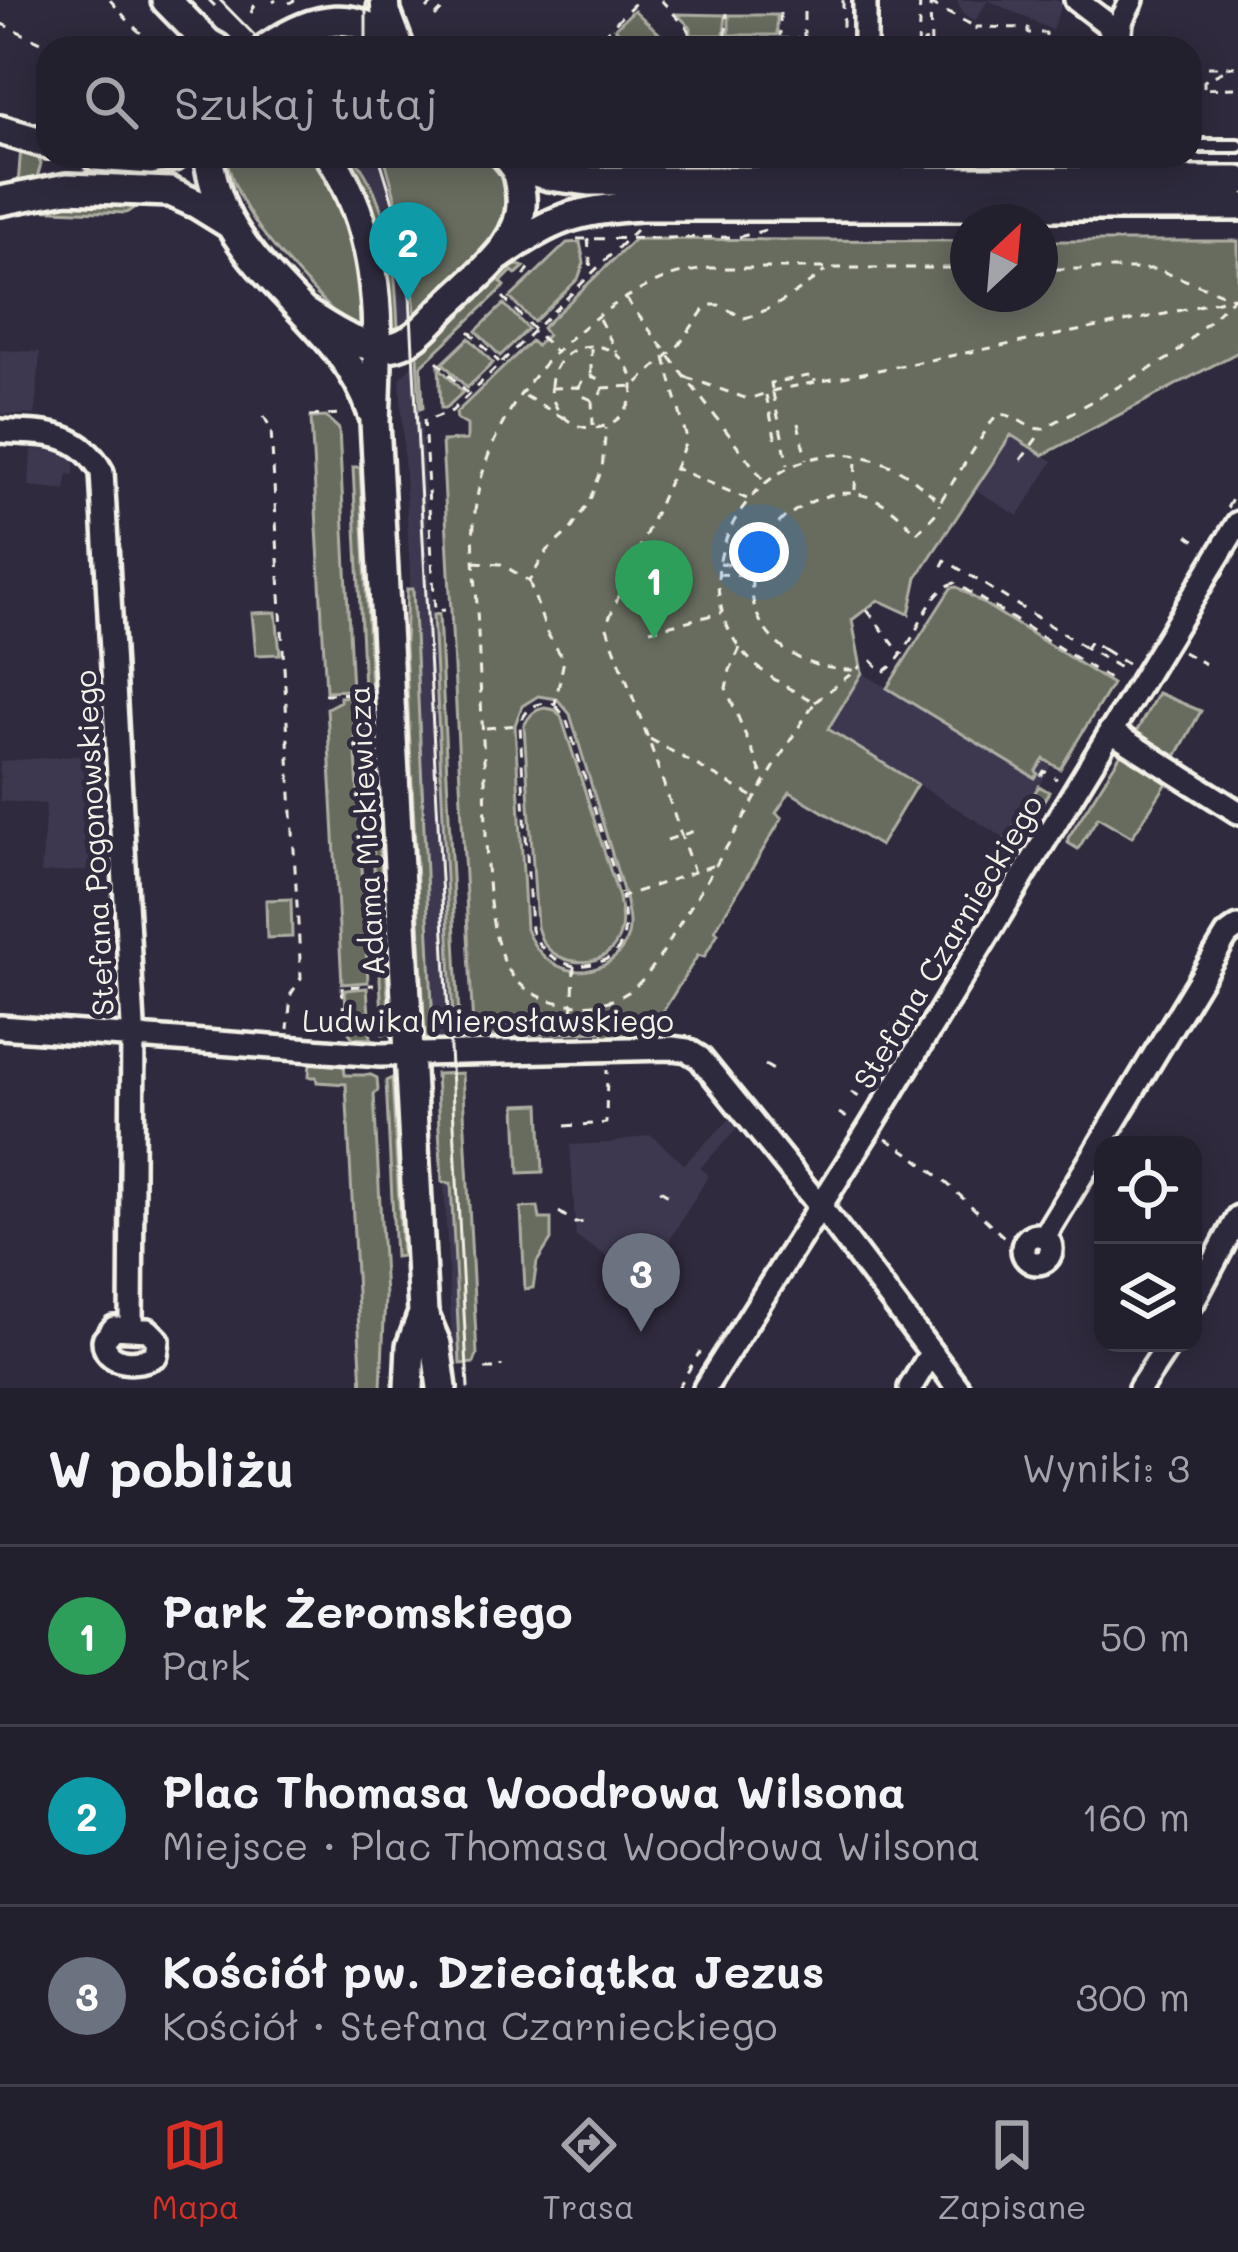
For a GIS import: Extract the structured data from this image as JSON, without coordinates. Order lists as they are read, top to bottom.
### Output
{
  "streets": {
    "main road": ["Adama Mickiewicza"],
    "street": ["Stefana Pogonowskiego", "Stefana Czarnieckiego", "Ludwika Mierosławskiego"]
  },
  "crossings": [
    ["Adama Mickiewicza", "Ludwika Mierosławskiego"],
    ["Stefana Pogonowskiego", "Ludwika Mierosławskiego"],
    ["Stefana Czarnieckiego", "Ludwika Mierosławskiego"]
  ],
  "north": "top right",
  "page": {
    "search": "Szukaj tutaj",
    "pins": ["2", "1", "3"],
    "heading": ["W pobliżu", "Wyniki: 3"],
    "list": [
      {
        "mark": "1",
        "name": "Park Żeromskiego",
        "note": "Park",
        "value": "50 m"
      },
      {
        "mark": "2",
        "name": "Plac Thomasa Woodrowa Wilsona",
        "note": "Miejsce · Plac Thomasa Woodrowa Wilsona",
        "value": "160 m"
      },
      {
        "mark": "3",
        "name": "Kościół pw. Dzieciątka Jezus",
        "note": "Kościół · Stefana Czarnieckiego",
        "value": "300 m"
      }
    ],
    "nav": ["Mapa", "Trasa", "Zapisane"]
  }
}
